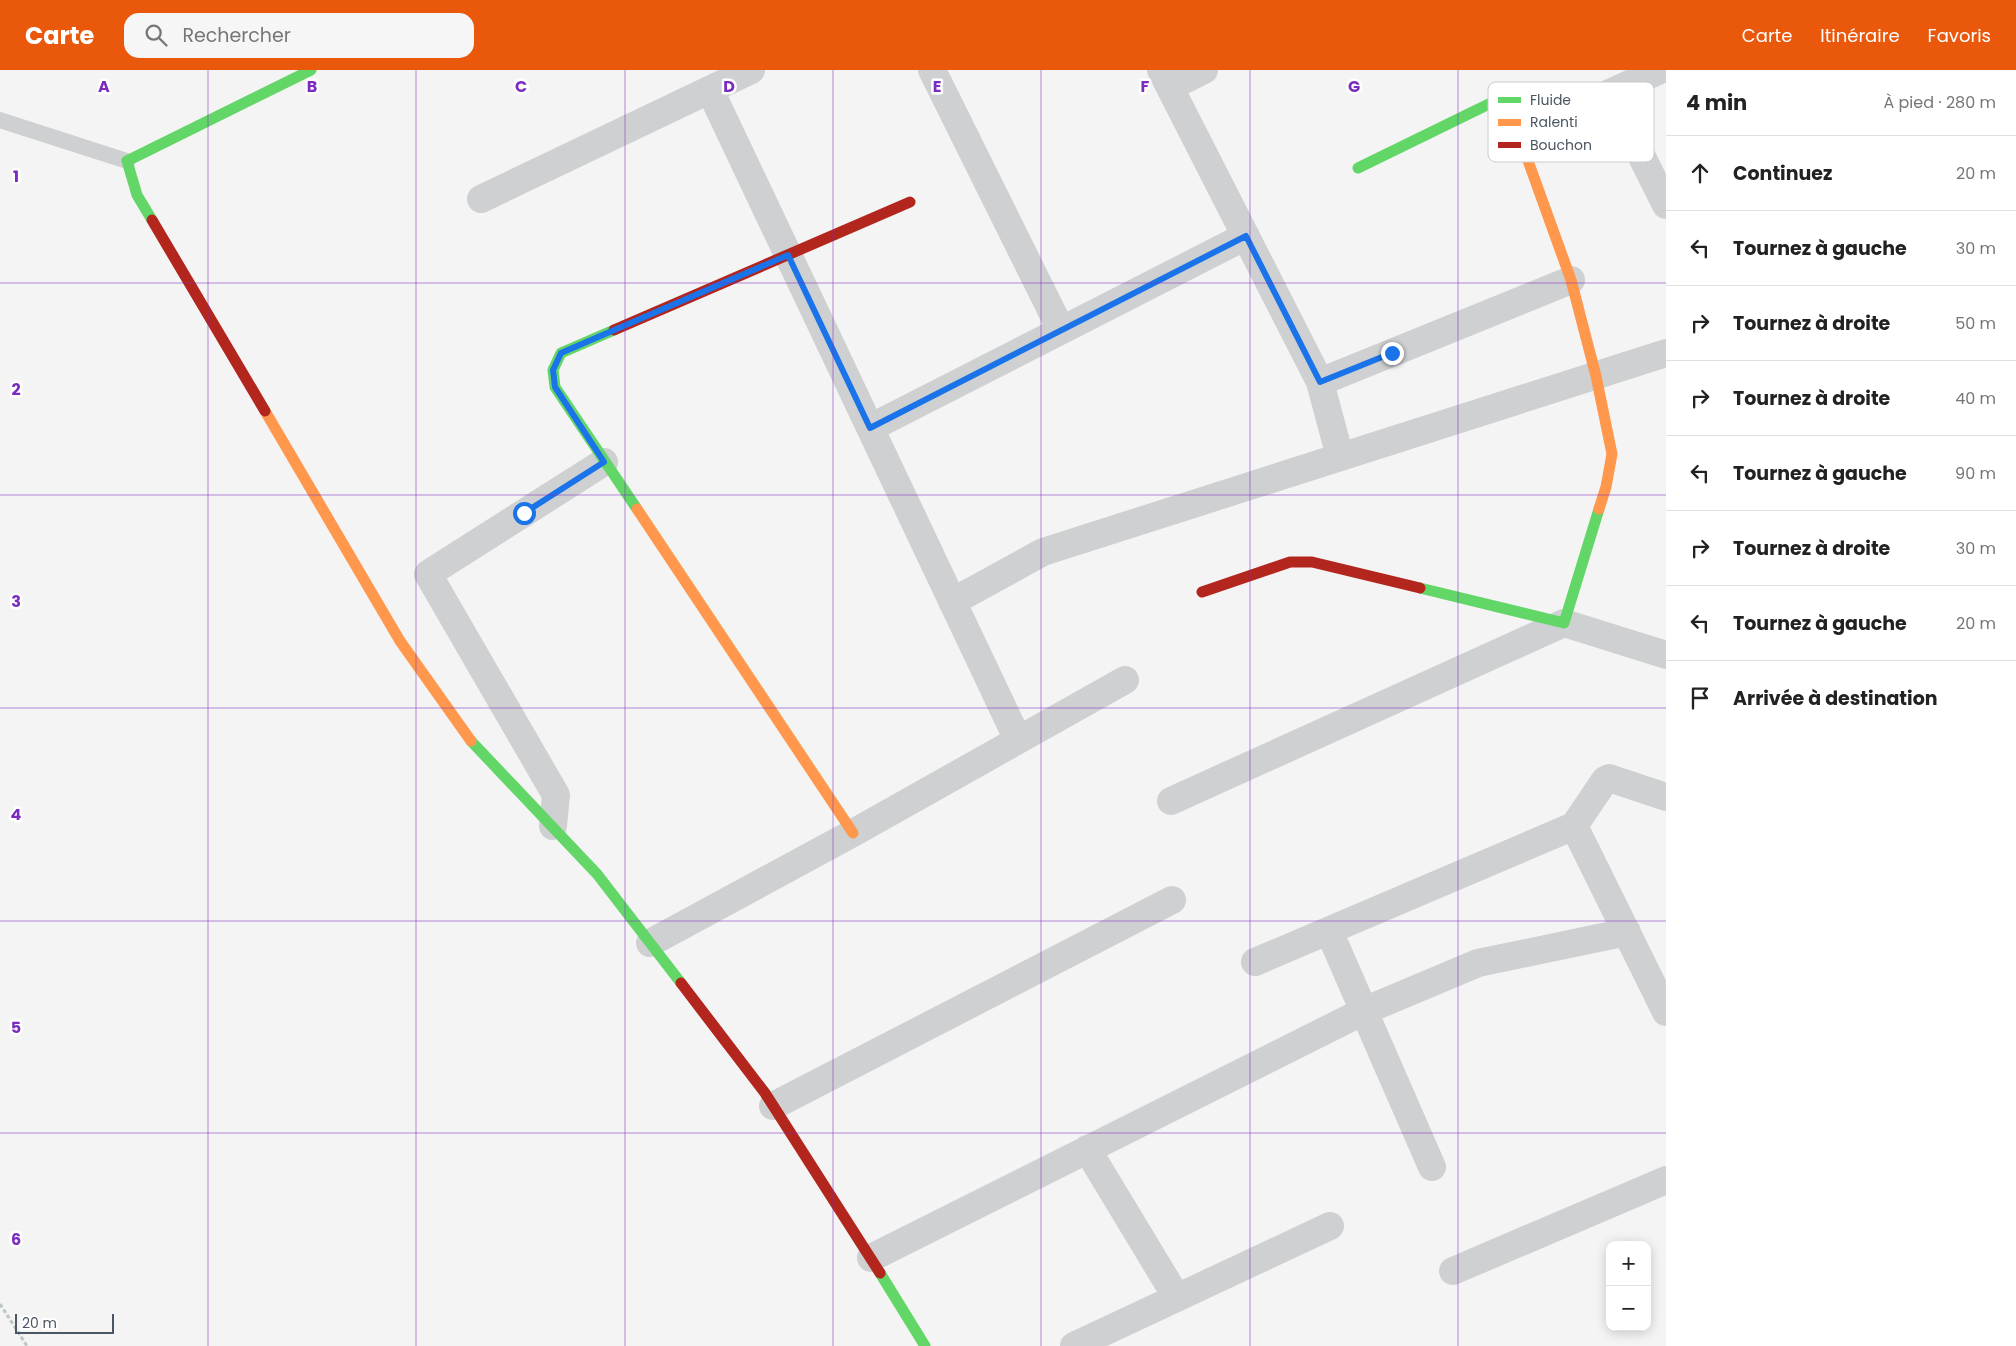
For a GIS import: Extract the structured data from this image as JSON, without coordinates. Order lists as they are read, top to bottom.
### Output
{
  "legend": ["Fluide", "Ralenti", "Bouchon"],
  "scale_bar": "20 m",
  "page": {
    "header": "Carte",
    "search": "Rechercher",
    "nav": ["Carte", "Itinéraire", "Favoris"],
    "heading": ["4 min", "À pied · 280 m"],
    "list": [
      ["Continuez", "20 m"],
      ["Tournez à gauche", "30 m"],
      ["Tournez à droite", "50 m"],
      ["Tournez à droite", "40 m"],
      ["Tournez à gauche", "90 m"],
      ["Tournez à droite", "30 m"],
      ["Tournez à gauche", "20 m"],
      "Arrivée à destination"
    ],
    "map_buttons": ["+", "−"],
    "scale": "20 m"
  },
  "grid": {
    "columns": [
      "A",
      "B",
      "C",
      "D",
      "E",
      "F",
      "G"
    ],
    "rows": [
      "1",
      "2",
      "3",
      "4",
      "5",
      "6"
    ]
  }
}
